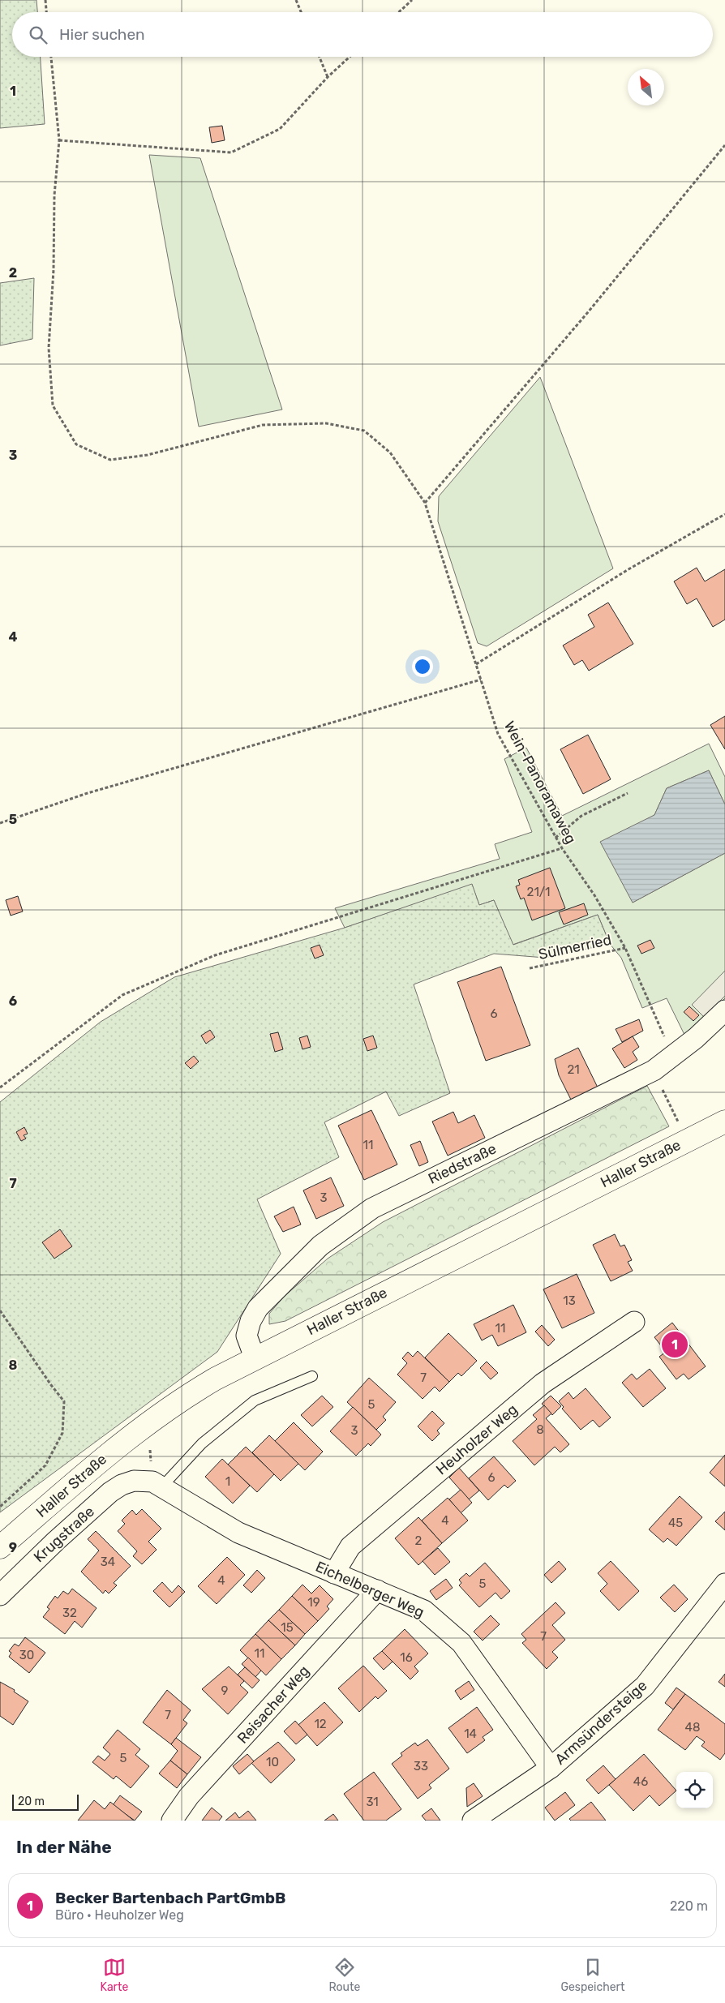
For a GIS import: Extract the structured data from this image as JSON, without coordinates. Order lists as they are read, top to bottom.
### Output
{
  "streets": {
    "main road": ["Haller Straße"],
    "street": [
      "Riedstraße",
      "Heuholzer Weg",
      "Krugstraße",
      "Eichelberger Weg",
      "Reisacher Weg",
      "Armsündersteige"
    ],
    "path": ["Wein-Panoramaweg", "Sülmerried"]
  },
  "crossings": [
    ["Wein-Panoramaweg", "Sülmerried"],
    ["Wein-Panoramaweg", "Riedstraße"],
    ["Riedstraße", "Haller Straße"],
    ["Heuholzer Weg", "Eichelberger Weg"],
    ["Krugstraße", "Eichelberger Weg"],
    ["Eichelberger Weg", "Reisacher Weg"],
    ["Eichelberger Weg", "Armsündersteige"]
  ],
  "house_numbers": [
    "21/1",
    "6",
    "21",
    "11",
    "3",
    "13",
    "11",
    "7",
    "5",
    "8",
    "3",
    "6",
    "1",
    "4",
    "45",
    "2",
    "34",
    "4",
    "5",
    "19",
    "32",
    "15",
    "7",
    "11",
    "30",
    "16",
    "9",
    "7",
    "12",
    "48",
    "14",
    "5",
    "10",
    "33",
    "46",
    "31"
  ],
  "scale_bar": "20 m",
  "north": "top left",
  "page": {
    "search": "Hier suchen",
    "pins": "1",
    "scale": "20 m",
    "heading": "In der Nähe",
    "list": [
      {
        "mark": "1",
        "name": "Becker Bartenbach PartGmbB",
        "note": "Büro · Heuholzer Weg",
        "value": "220 m"
      }
    ],
    "nav": ["Karte", "Route", "Gespeichert"]
  },
  "grid": {
    "rows": [
      "1",
      "2",
      "3",
      "4",
      "5",
      "6",
      "7",
      "8",
      "9"
    ]
  }
}
